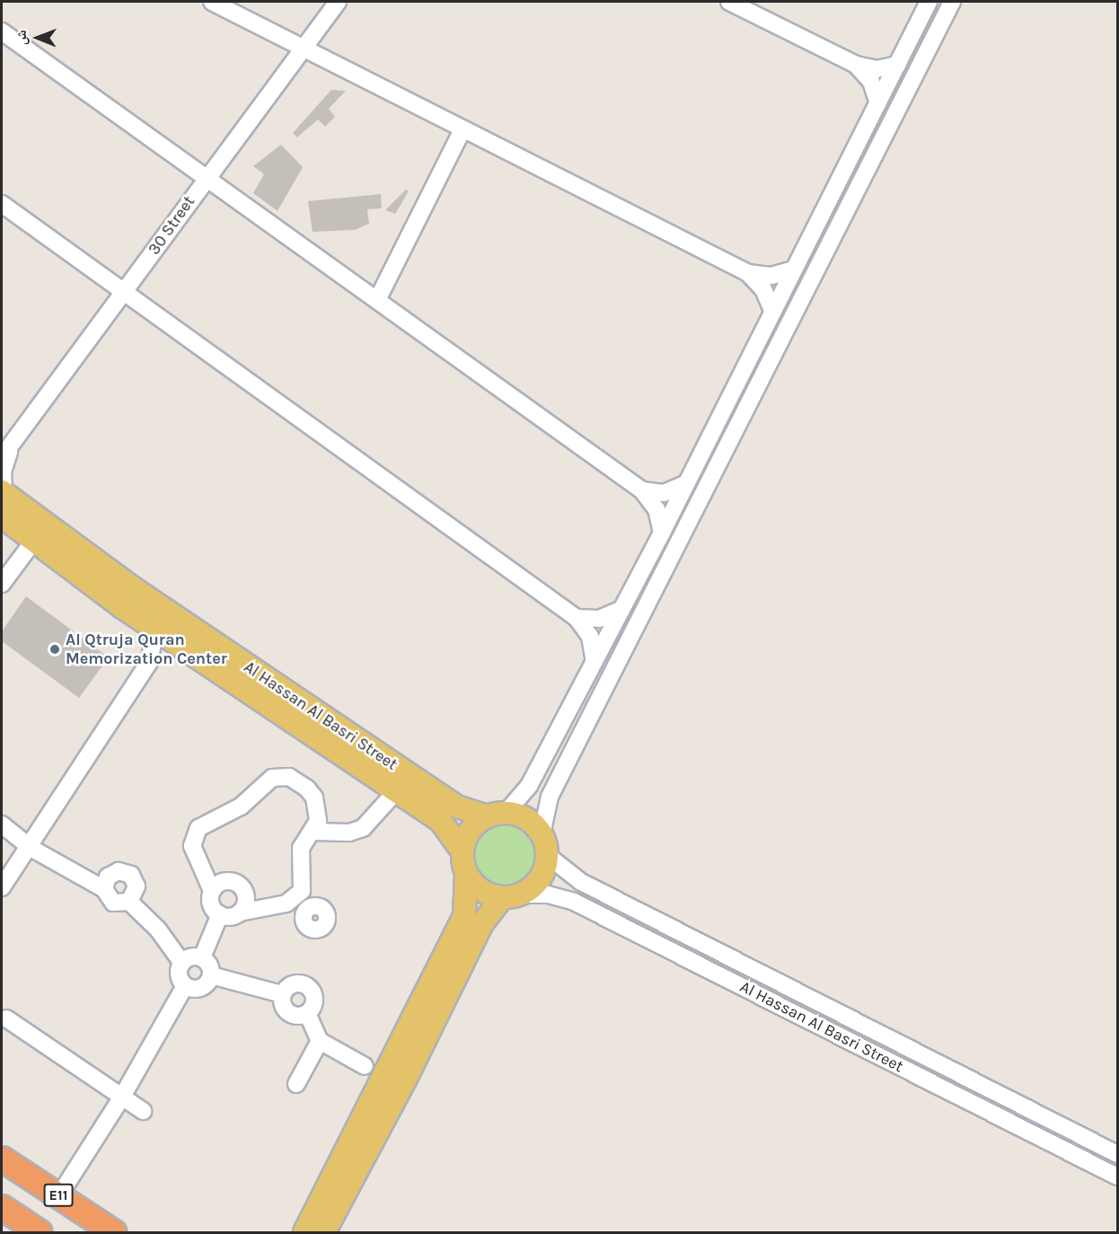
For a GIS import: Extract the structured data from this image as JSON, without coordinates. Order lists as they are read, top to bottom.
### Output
{
  "streets": {
    "highway": ["E11"],
    "main road": ["Al Hassan Al Basri Street"],
    "street": ["30 Street"]
  },
  "crossings": [
    ["30 Street", "Al Hassan Al Basri Street"]
  ],
  "places": ["Al Qtruja Quran Memorization Center"],
  "north": "left"
}
